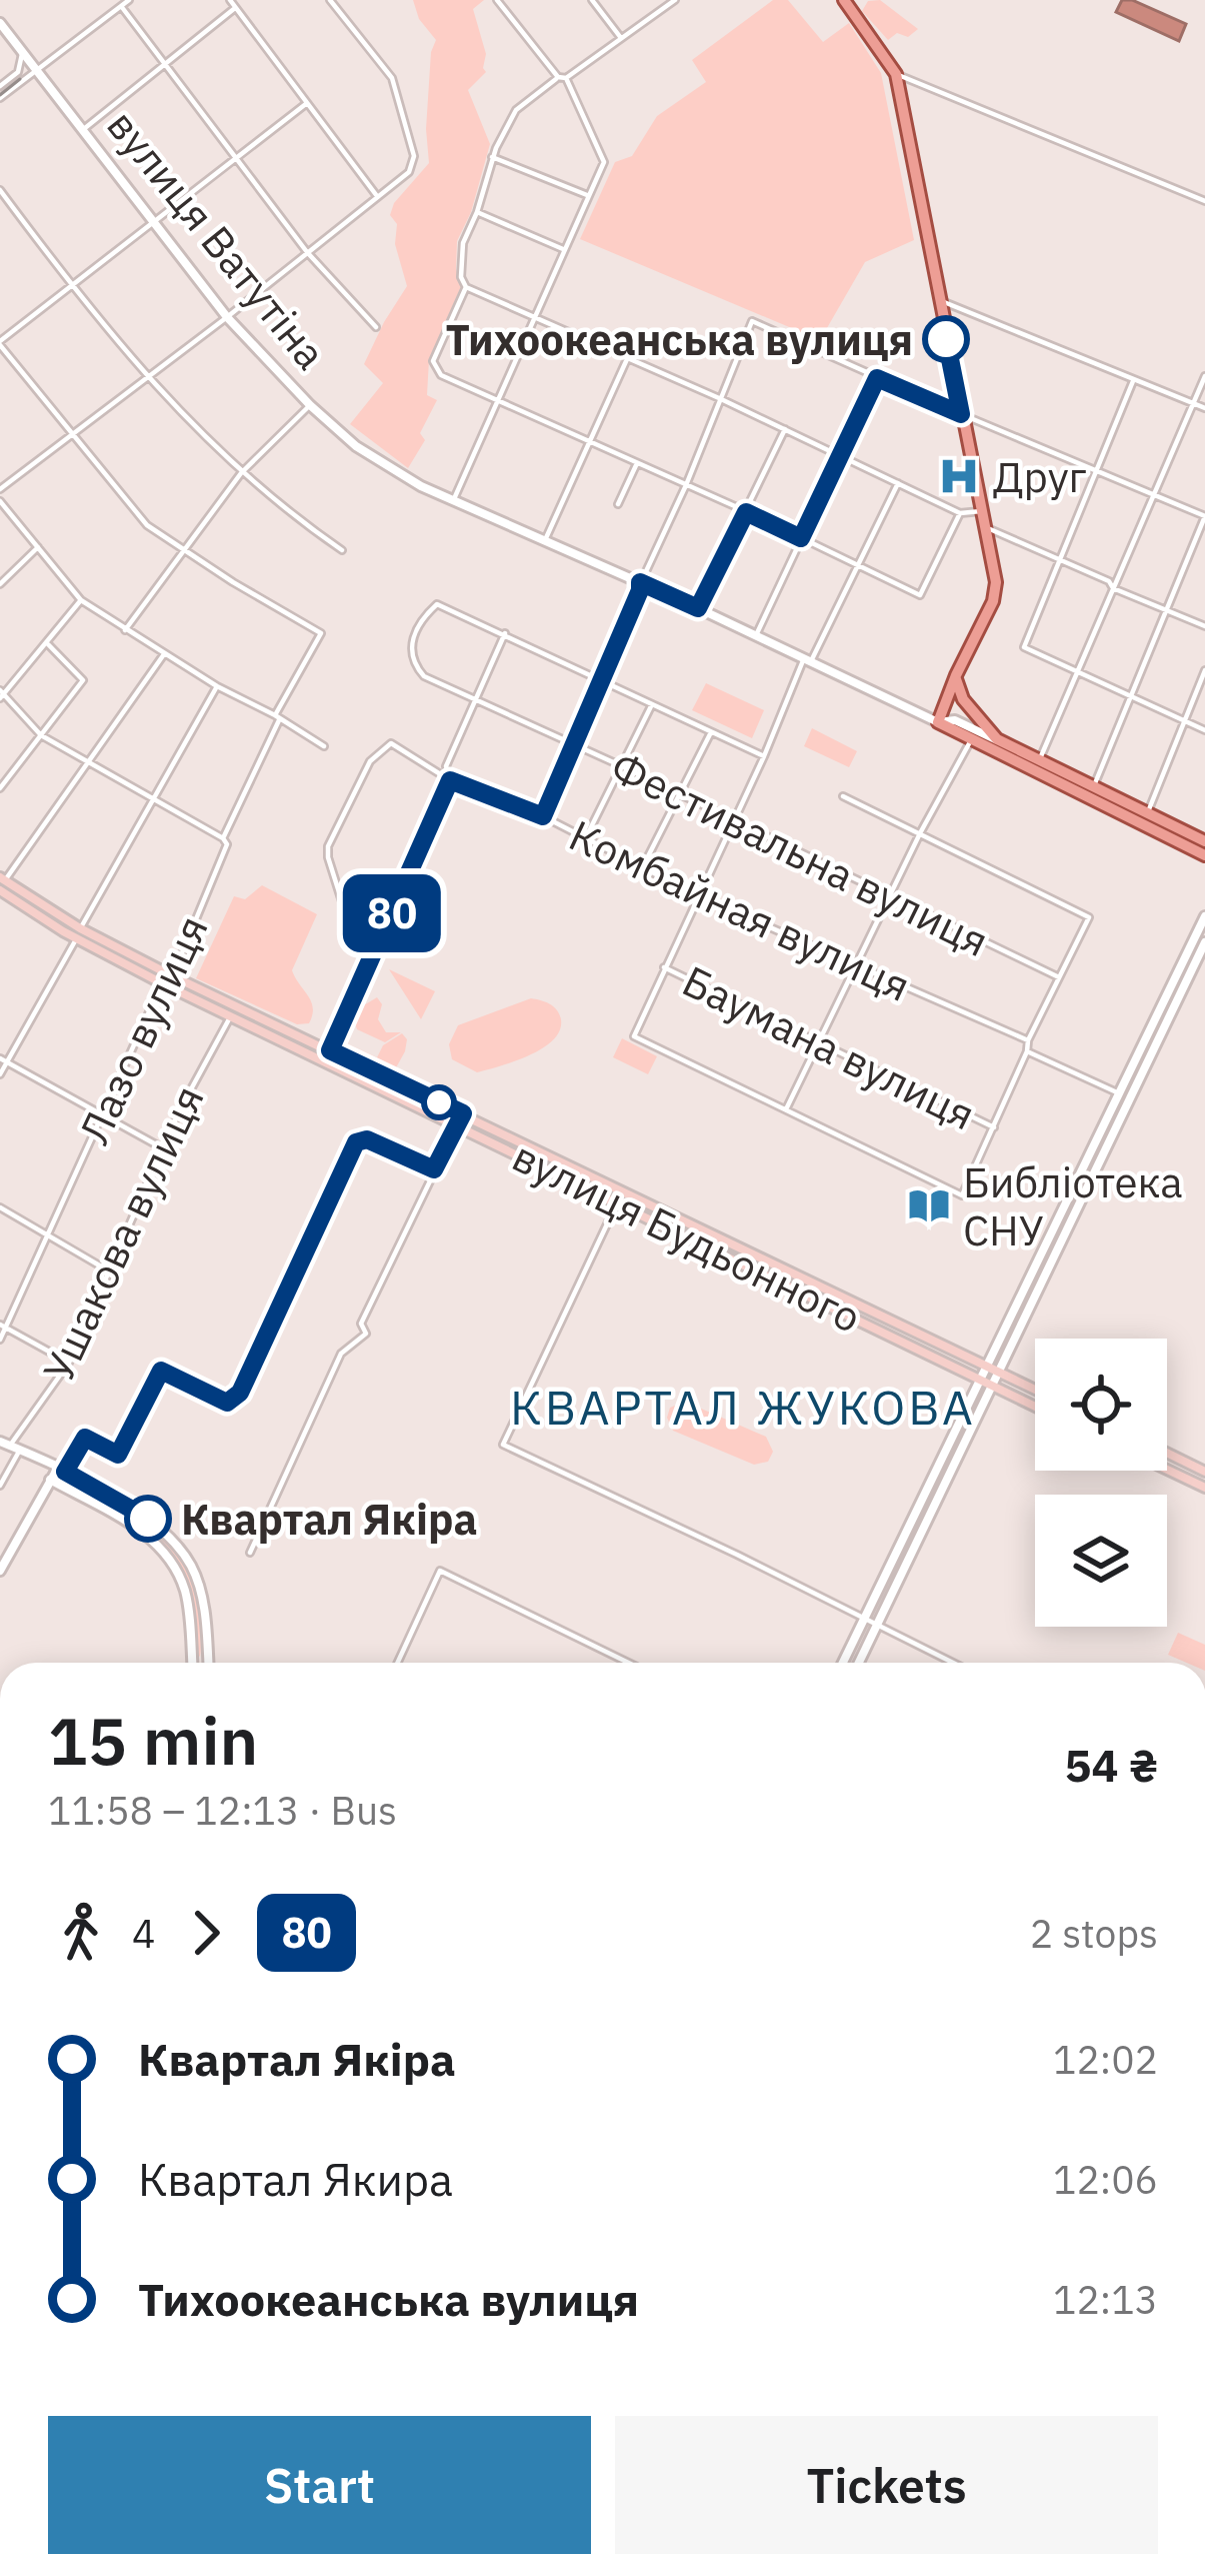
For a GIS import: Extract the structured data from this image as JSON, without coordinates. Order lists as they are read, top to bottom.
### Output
{
  "streets": {
    "main road": ["вулиця Ватутіна", "вулиця Будьонного"],
    "street": [
      "Фестивальна вулиця",
      "Комбайная вулиця",
      "Лазо вулиця",
      "Баумана вулиця",
      "Ушакова вулиця"
    ]
  },
  "crossings": [
    ["Лазо вулиця", "вулиця Будьонного"],
    ["Ушакова вулиця", "вулиця Будьонного"]
  ],
  "districts": ["КВАРТАЛ ЖУКОВА"],
  "places": {
    "other": ["Тихоокеанська вулиця", "Квартал Якіра"],
    "hospital": ["Друг"],
    "library": ["Библіотека СНУ"]
  },
  "lines": ["bus line 80"],
  "page": {
    "on_map": "80",
    "heading": ["15 min", "11:58 – 12:13 · Bus", "54 ₴"],
    "legs": ["4", "80", "2 stops"],
    "list": [
      {
        "name": "Квартал Якіра",
        "value": "12:02"
      },
      {
        "name": "Квартал Якира",
        "value": "12:06"
      },
      {
        "name": "Тихоокеанська вулиця",
        "value": "12:13"
      }
    ],
    "buttons": ["Start", "Tickets"]
  }
}
